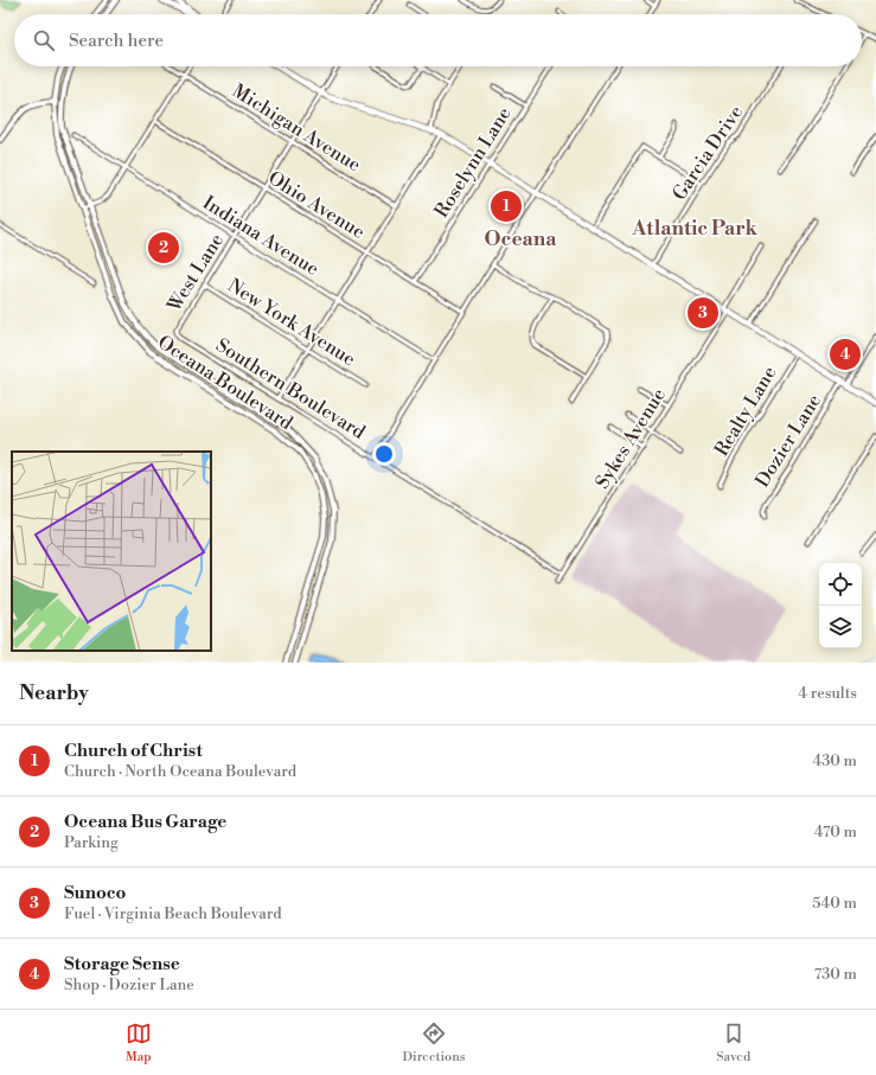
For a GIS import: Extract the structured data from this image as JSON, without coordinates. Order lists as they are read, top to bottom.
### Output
{
  "streets": {
    "main road": ["Oceana Boulevard"],
    "street": [
      "Michigan Avenue",
      "Garcia Drive",
      "Roselynn Lane",
      "Ohio Avenue",
      "Indiana Avenue",
      "West Lane",
      "New York Avenue",
      "Southern Boulevard",
      "Realty Lane",
      "Sykes Avenue",
      "Dozier Lane"
    ]
  },
  "crossings": [
    ["Michigan Avenue", "West Lane"],
    ["Roselynn Lane", "Ohio Avenue"],
    ["Ohio Avenue", "West Lane"],
    ["Indiana Avenue", "West Lane"],
    ["West Lane", "New York Avenue"],
    ["West Lane", "Southern Boulevard"],
    ["Southern Boulevard", "Sykes Avenue"]
  ],
  "districts": ["Atlantic Park", "Oceana"],
  "page": {
    "search": "Search here",
    "pins": [
      "1",
      "2",
      "3",
      "4"
    ],
    "heading": ["Nearby", "4 results"],
    "list": [
      {
        "mark": "1",
        "name": "Church of Christ",
        "note": "Church · North Oceana Boulevard",
        "value": "430 m"
      },
      {
        "mark": "2",
        "name": "Oceana Bus Garage",
        "note": "Parking",
        "value": "470 m"
      },
      {
        "mark": "3",
        "name": "Sunoco",
        "note": "Fuel · Virginia Beach Boulevard",
        "value": "540 m"
      },
      {
        "mark": "4",
        "name": "Storage Sense",
        "note": "Shop · Dozier Lane",
        "value": "730 m"
      }
    ],
    "nav": ["Map", "Directions", "Saved"]
  }
}
